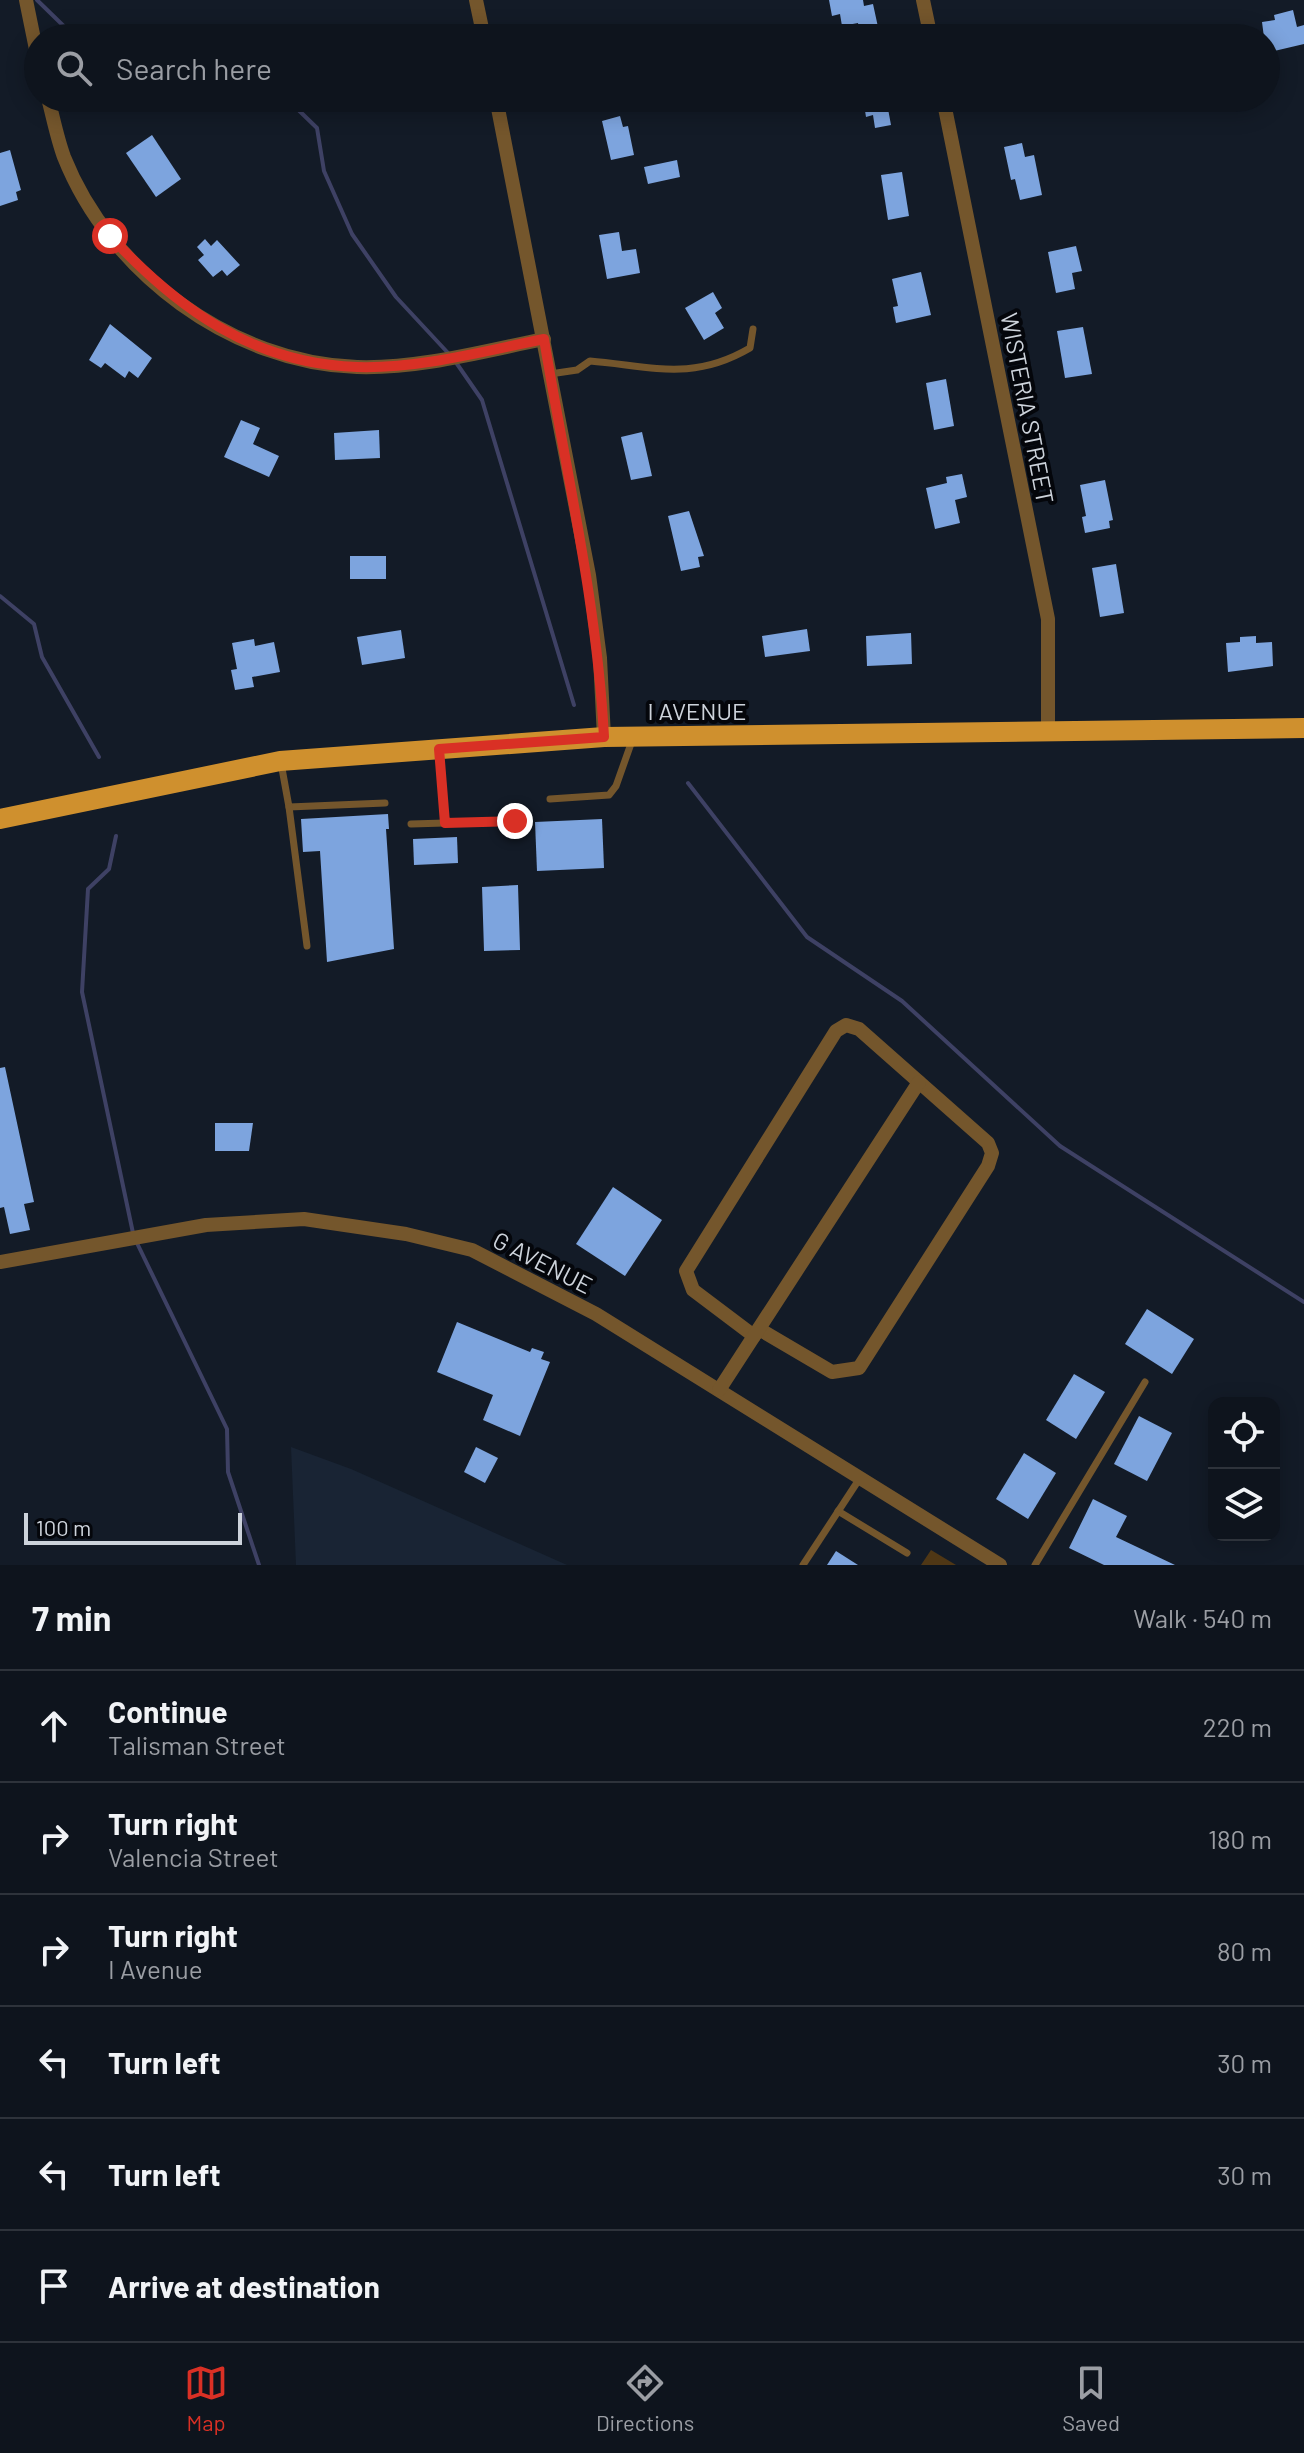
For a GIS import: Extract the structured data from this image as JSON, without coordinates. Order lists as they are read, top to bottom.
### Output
{
  "streets": {
    "main road": ["I AVENUE"],
    "street": ["WISTERIA STREET", "G AVENUE"]
  },
  "crossings": [
    ["WISTERIA STREET", "I AVENUE"]
  ],
  "scale_bar": "100 m",
  "page": {
    "search": "Search here",
    "scale": "100 m",
    "heading": ["7 min", "Walk · 540 m"],
    "list": [
      ["Continue", "Talisman Street", "220 m"],
      ["Turn right", "Valencia Street", "180 m"],
      ["Turn right", "I Avenue", "80 m"],
      ["Turn left", "30 m"],
      ["Turn left", "30 m"],
      "Arrive at destination"
    ],
    "nav": ["Map", "Directions", "Saved"]
  }
}
